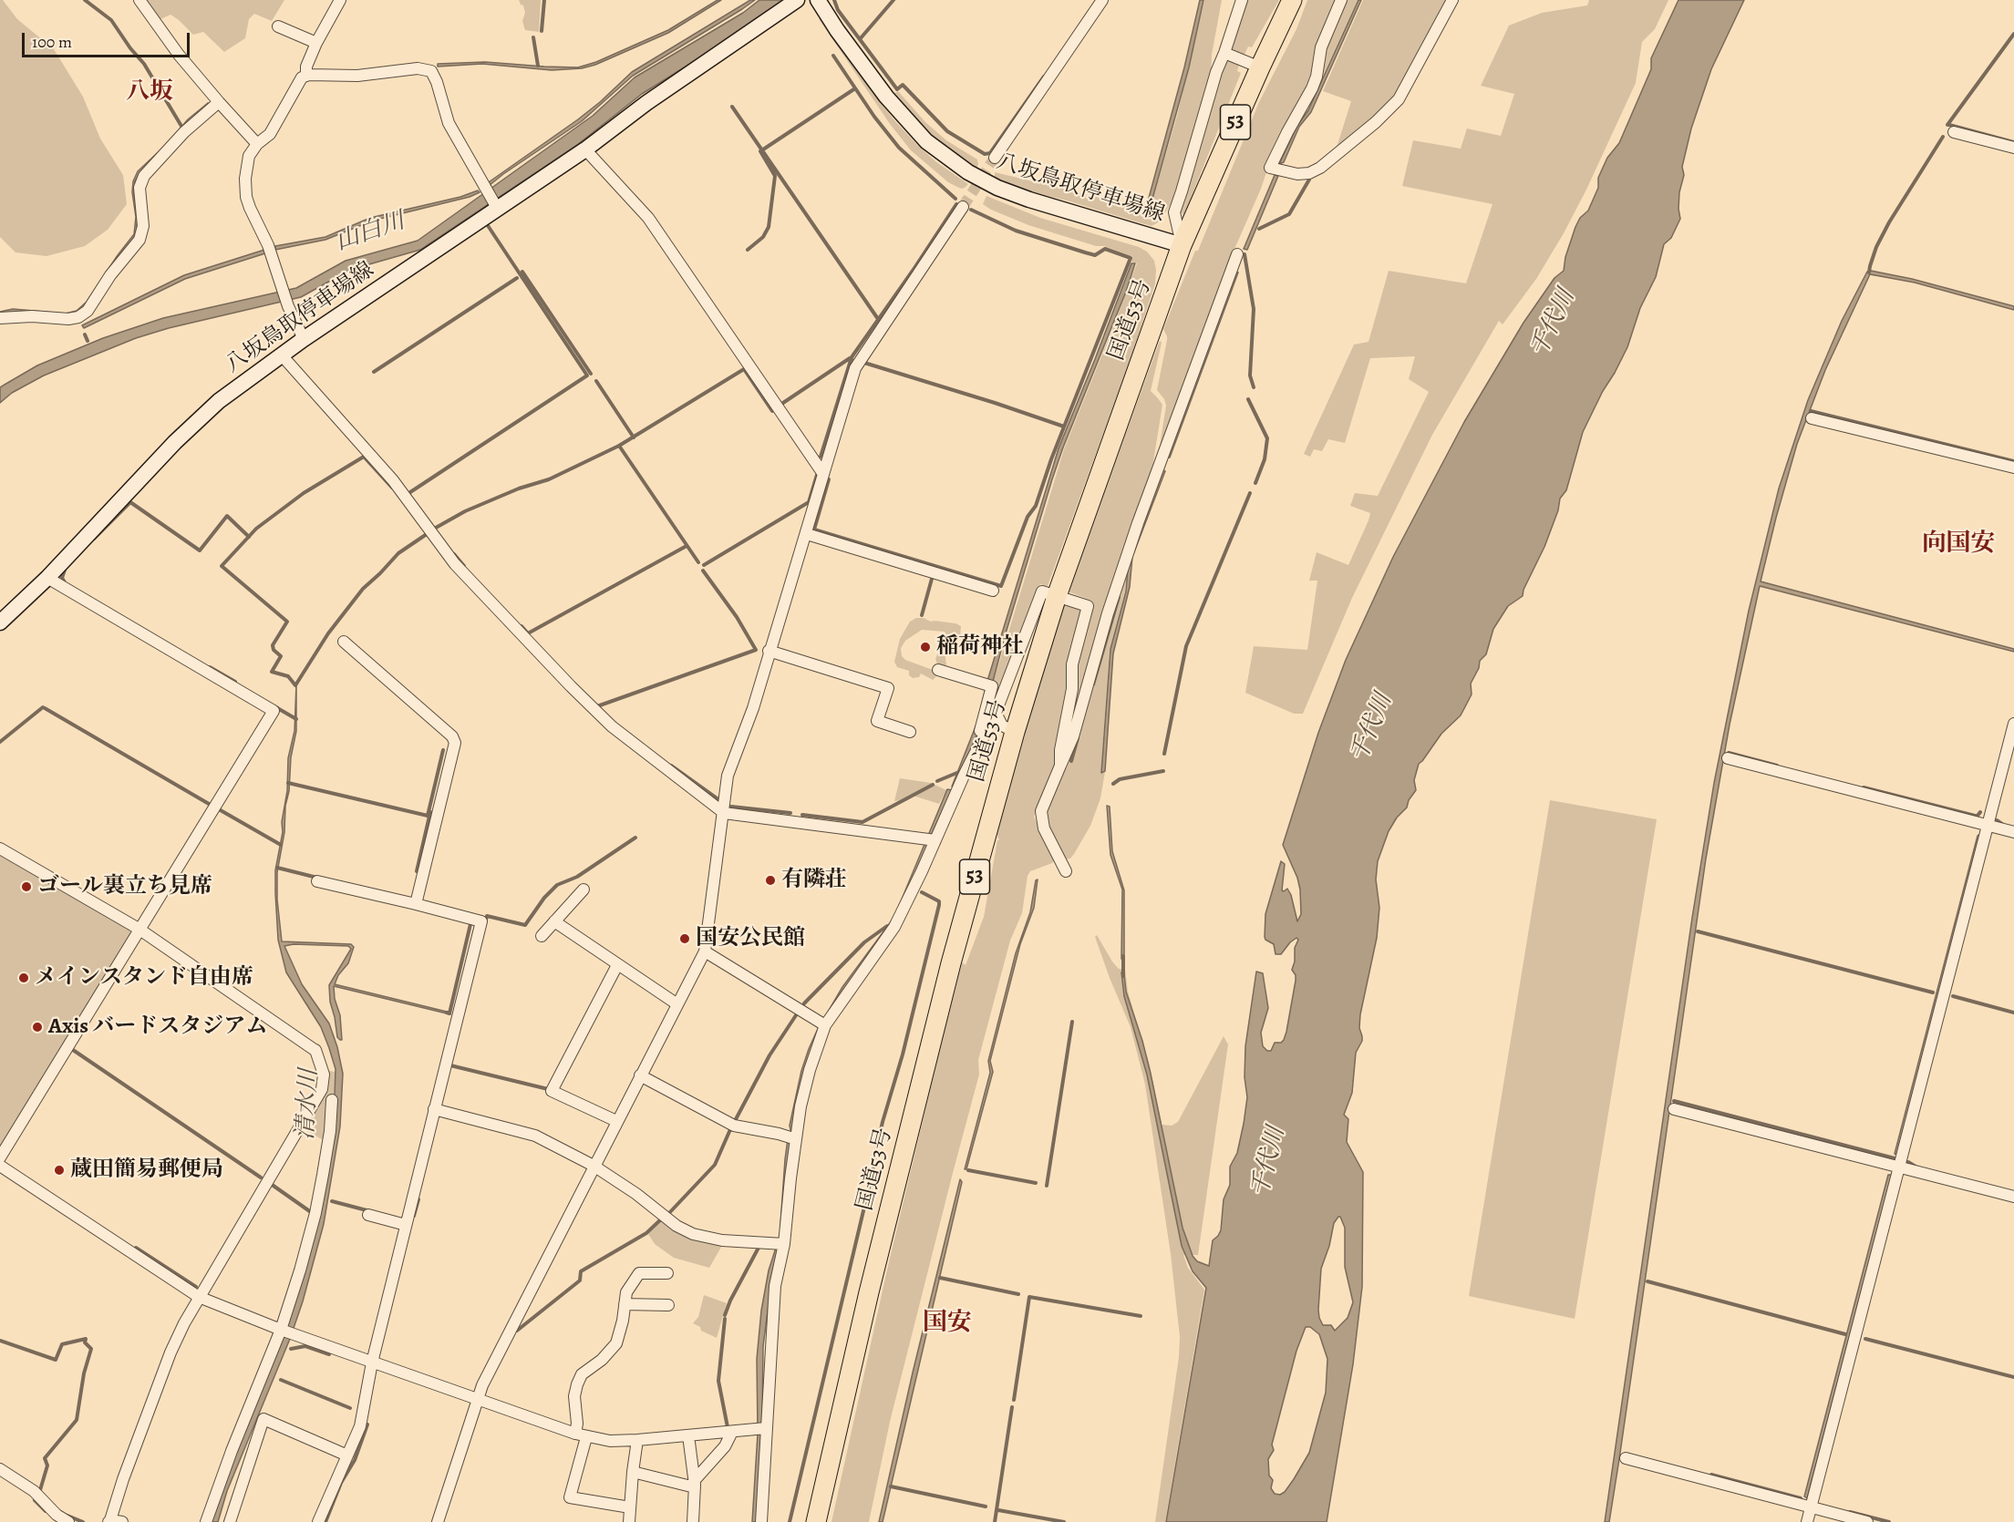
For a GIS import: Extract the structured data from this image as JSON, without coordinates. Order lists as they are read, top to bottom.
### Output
{
  "streets": {
    "highway": ["53", "国道53号"],
    "main road": ["八坂鳥取停車場線"]
  },
  "crossings": [
    ["八坂鳥取停車場線", "国道53号"]
  ],
  "districts": ["八坂", "向国安", "国安"],
  "water": ["山白川", "千代川", "清水川"],
  "places": [
    "稲荷神社",
    "有隣荘",
    "ゴール裏立ち見席",
    "国安公民館",
    "メインスタンド自由席",
    "Axis バードスタジアム",
    "蔵田簡易郵便局"
  ],
  "scale_bar": "100 m"
}
